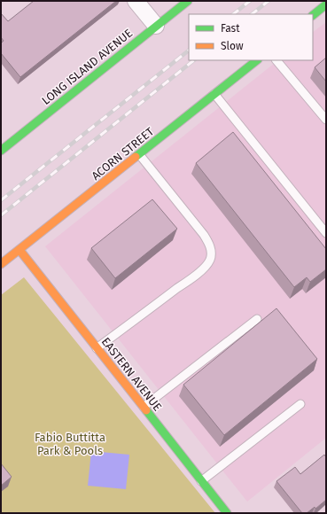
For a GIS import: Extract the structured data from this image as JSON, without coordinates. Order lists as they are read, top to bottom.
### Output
{
  "streets": {
    "street": ["LONG ISLAND AVENUE", "ACORN STREET", "EASTERN AVENUE"]
  },
  "crossings": [
    ["ACORN STREET", "EASTERN AVENUE"]
  ],
  "parks": ["Fabio Buttitta Park & Pools"],
  "legend": ["Fast", "Slow"]
}
